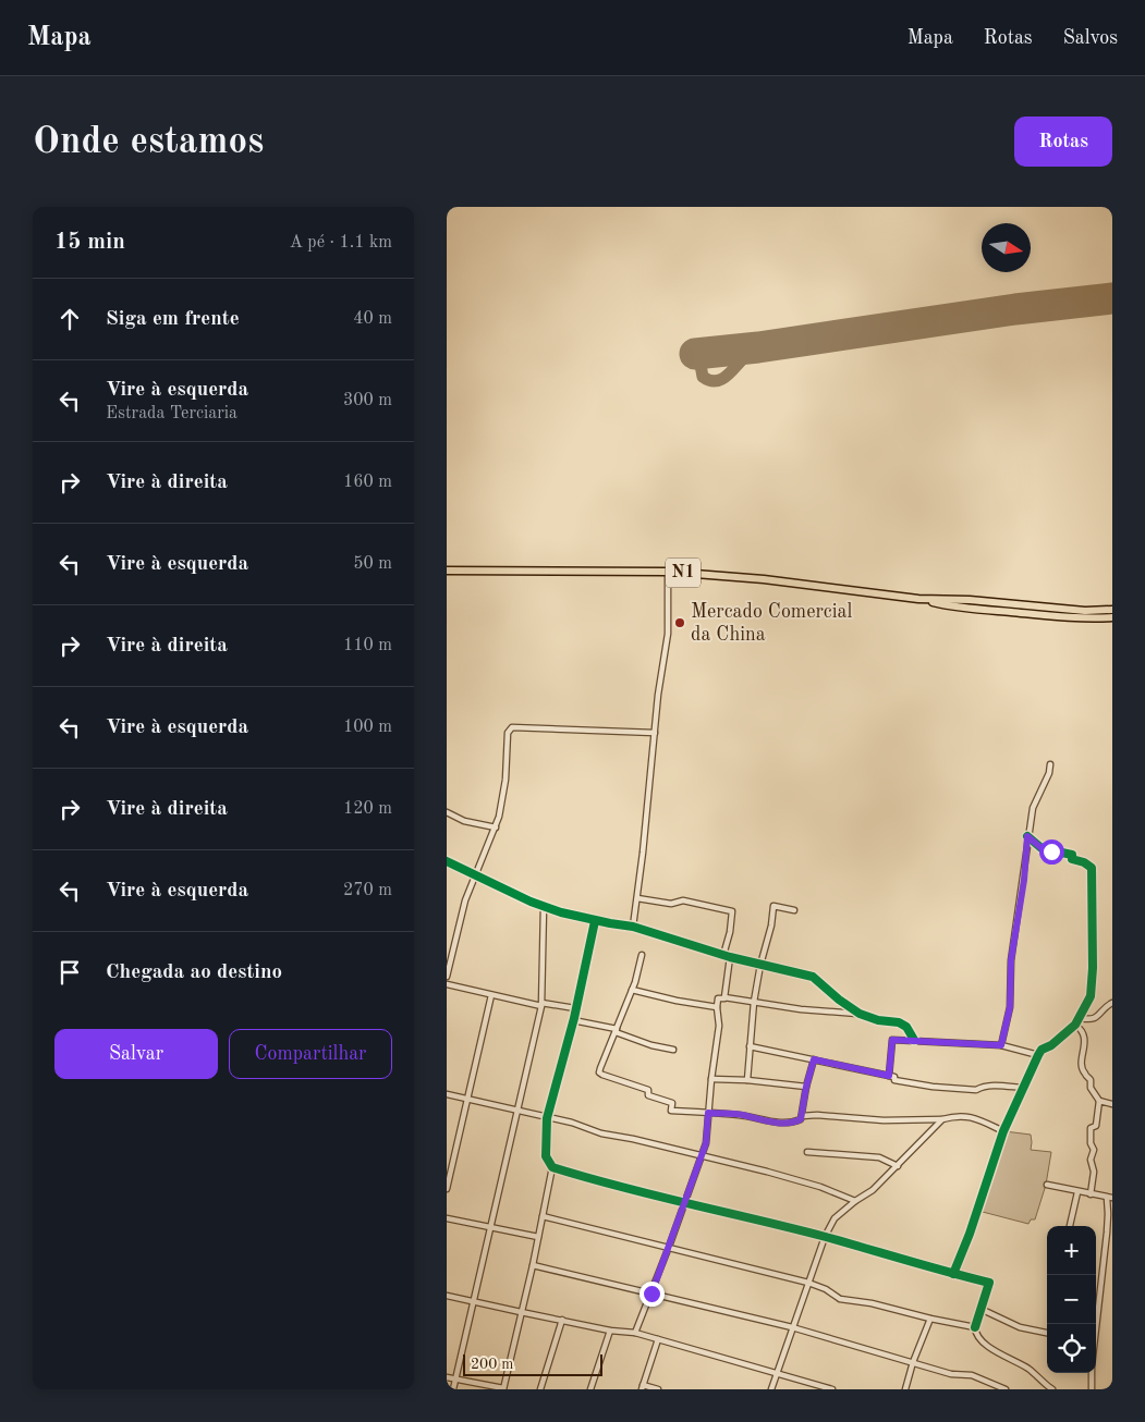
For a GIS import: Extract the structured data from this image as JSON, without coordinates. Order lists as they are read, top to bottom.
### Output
{
  "streets": {
    "highway": ["N1"]
  },
  "places": ["Mercado Comercial da China"],
  "scale_bar": "200 m",
  "north": "right",
  "page": {
    "header": "Mapa",
    "nav": ["Mapa", "Rotas", "Salvos"],
    "buttons": [
      "Rotas",
      ["Salvar", "Compartilhar"]
    ],
    "title": "Onde estamos",
    "heading": ["15 min", "A pé · 1.1 km"],
    "list": [
      ["Siga em frente", "40 m"],
      ["Vire à esquerda", "Estrada Terciaria", "300 m"],
      ["Vire à direita", "160 m"],
      ["Vire à esquerda", "50 m"],
      ["Vire à direita", "110 m"],
      ["Vire à esquerda", "100 m"],
      ["Vire à direita", "120 m"],
      ["Vire à esquerda", "270 m"],
      "Chegada ao destino"
    ],
    "map_buttons": ["+", "−"],
    "scale": "200 m"
  }
}
